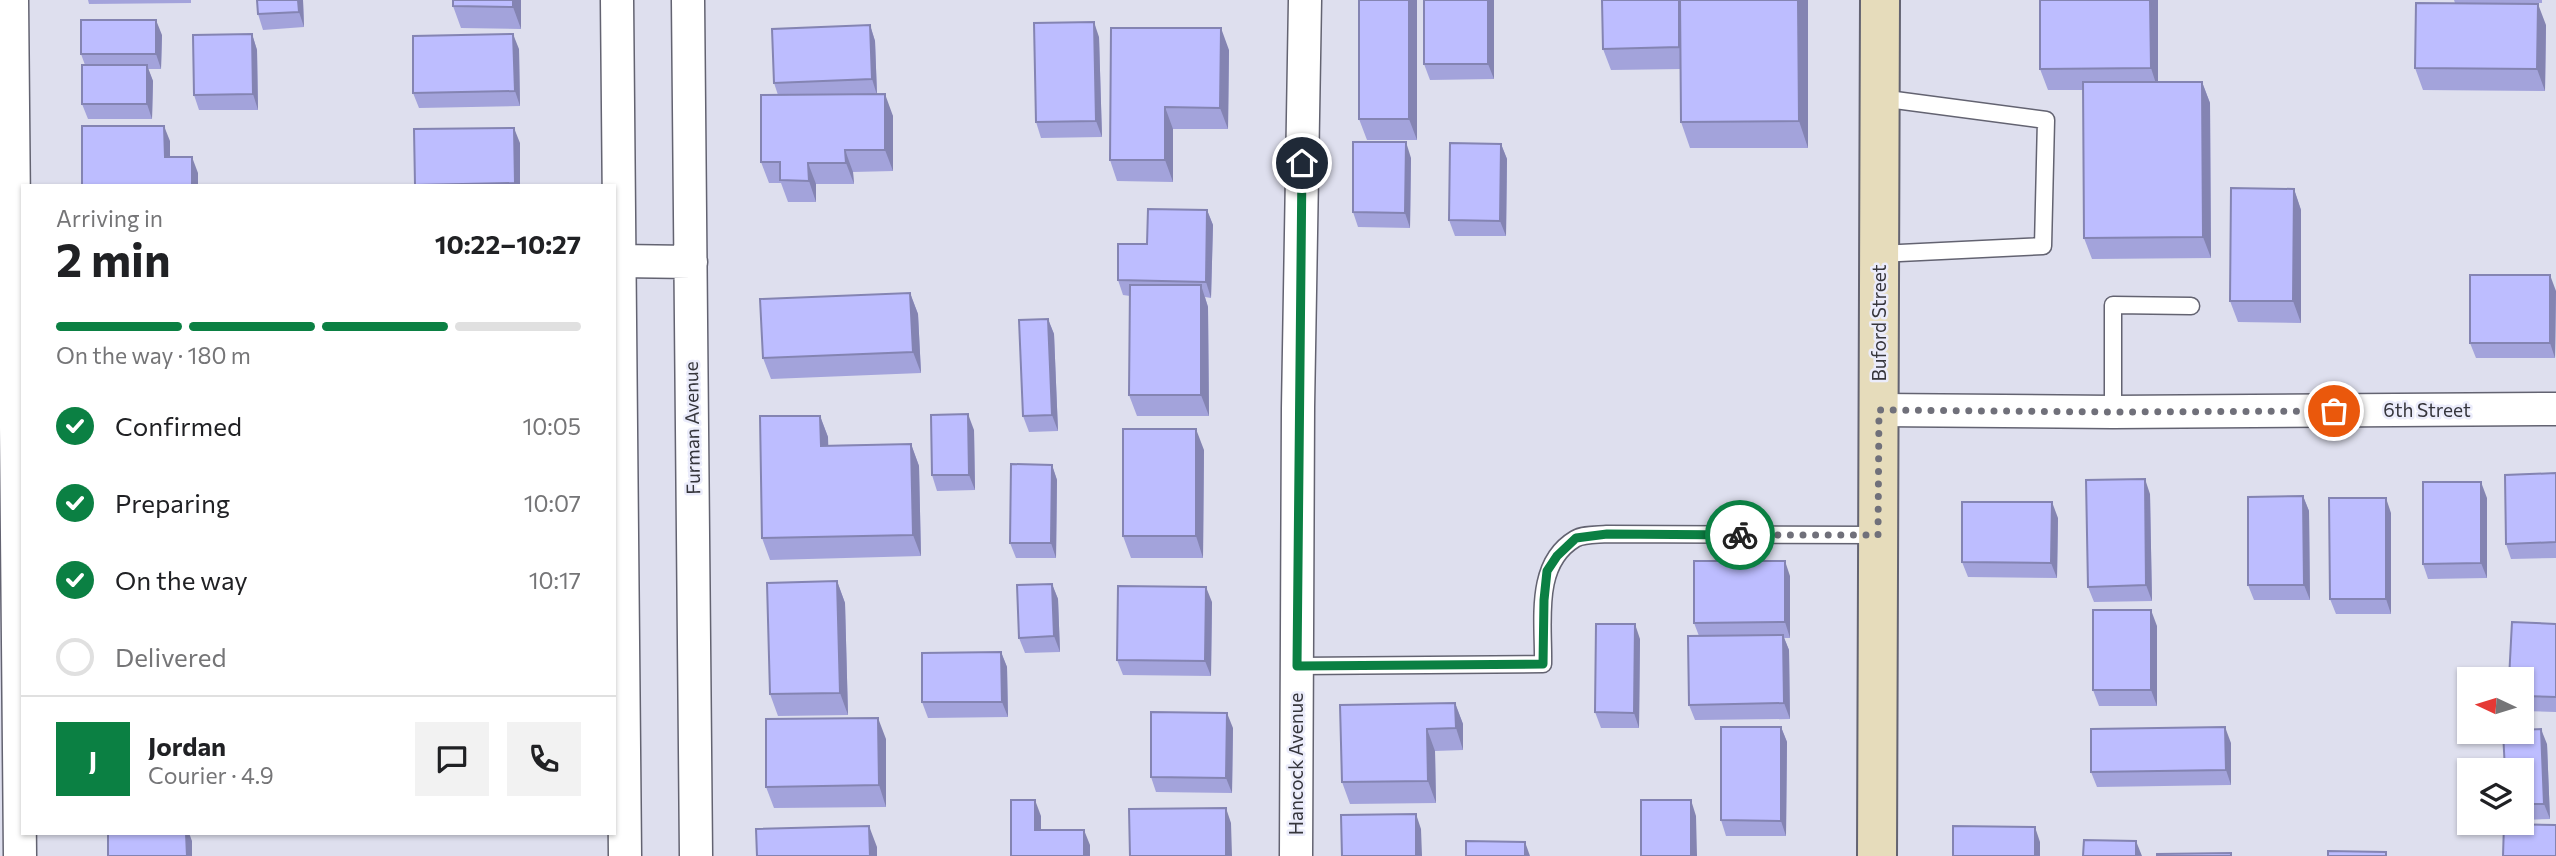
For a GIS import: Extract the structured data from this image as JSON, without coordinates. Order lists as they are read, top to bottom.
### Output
{
  "streets": {
    "street": [
      "Buford Street",
      "6th Street",
      "Furman Avenue",
      "Hancock Avenue"
    ]
  },
  "crossings": [
    ["Buford Street", "6th Street"]
  ],
  "north": "left",
  "page": {
    "heading": ["2 min", "Arriving in", "10:22–10:27"],
    "panel": ["Jordan", "Courier · 4.9"],
    "bar": "On the way · 180 m",
    "list": [
      ["Confirmed", "10:05"],
      ["Preparing", "10:07"],
      ["On the way", "10:17"],
      "Delivered"
    ],
    "round": "J"
  }
}
